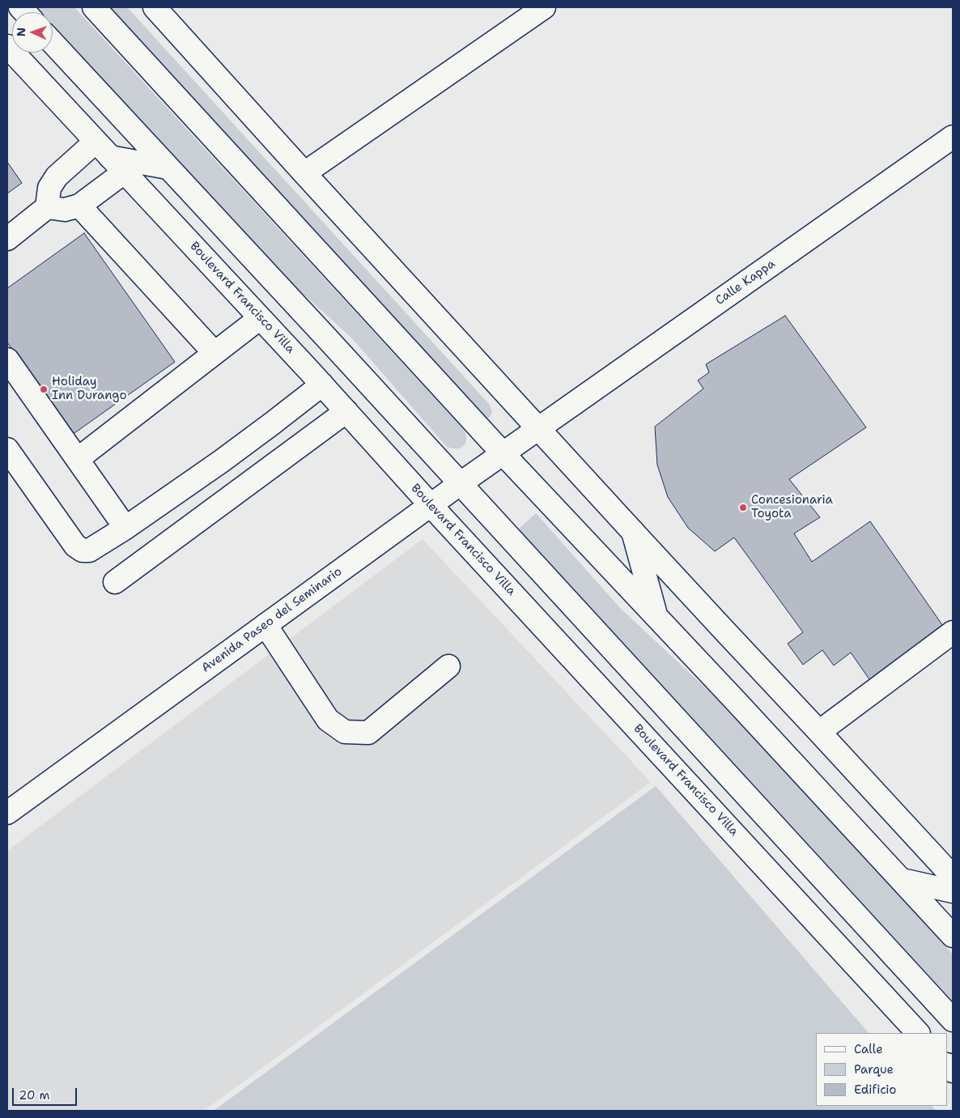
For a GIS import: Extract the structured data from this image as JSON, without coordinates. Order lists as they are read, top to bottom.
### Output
{
  "streets": {
    "street": ["Calle Kappa", "Boulevard Francisco Villa", "Avenida Paseo del Seminario"]
  },
  "crossings": [
    ["Calle Kappa", "Avenida Paseo del Seminario"],
    ["Boulevard Francisco Villa", "Avenida Paseo del Seminario"]
  ],
  "places": ["Holiday Inn Durango", "Concesionaria Toyota"],
  "legend": ["Calle", "Parque", "Edificio"],
  "scale_bar": "20 m",
  "north": "left"
}
